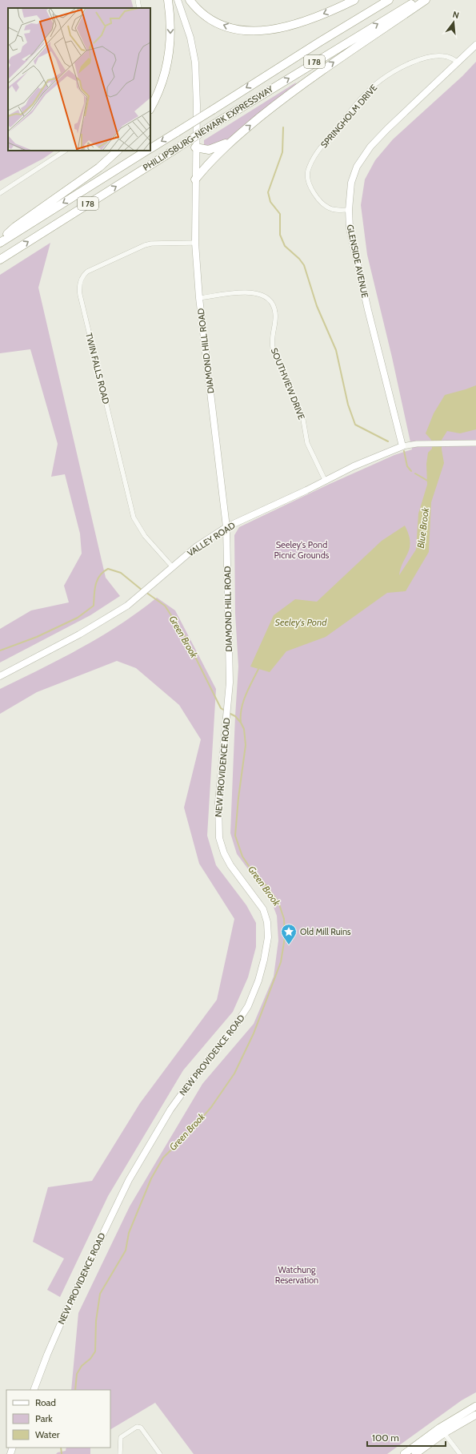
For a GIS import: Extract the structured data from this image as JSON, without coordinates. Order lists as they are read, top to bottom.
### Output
{
  "streets": {
    "highway": ["I 78", "PHILLIPSBURG-NEWARK EXPRESSWAY"],
    "main road": [
      "GLENSIDE AVENUE",
      "DIAMOND HILL ROAD",
      "VALLEY ROAD",
      "NEW PROVIDENCE ROAD"
    ],
    "street": ["SPRINGHOLM DRIVE", "TWIN FALLS ROAD", "SOUTHVIEW DRIVE"]
  },
  "crossings": [
    ["SPRINGHOLM DRIVE", "GLENSIDE AVENUE"],
    ["GLENSIDE AVENUE", "VALLEY ROAD"],
    ["DIAMOND HILL ROAD", "TWIN FALLS ROAD"],
    ["DIAMOND HILL ROAD", "SOUTHVIEW DRIVE"],
    ["DIAMOND HILL ROAD", "VALLEY ROAD"],
    ["DIAMOND HILL ROAD", "NEW PROVIDENCE ROAD"],
    ["TWIN FALLS ROAD", "VALLEY ROAD"],
    ["SOUTHVIEW DRIVE", "VALLEY ROAD"]
  ],
  "water": ["Blue Brook", "Seeley's Pond", "Green Brook"],
  "parks": ["Seeley's Pond Picnic Grounds", "Watchung Reservation"],
  "places": {
    "place": ["Old Mill Ruins"]
  },
  "legend": ["Road", "Park", "Water"],
  "scale_bar": "100 m",
  "north": "top"
}
